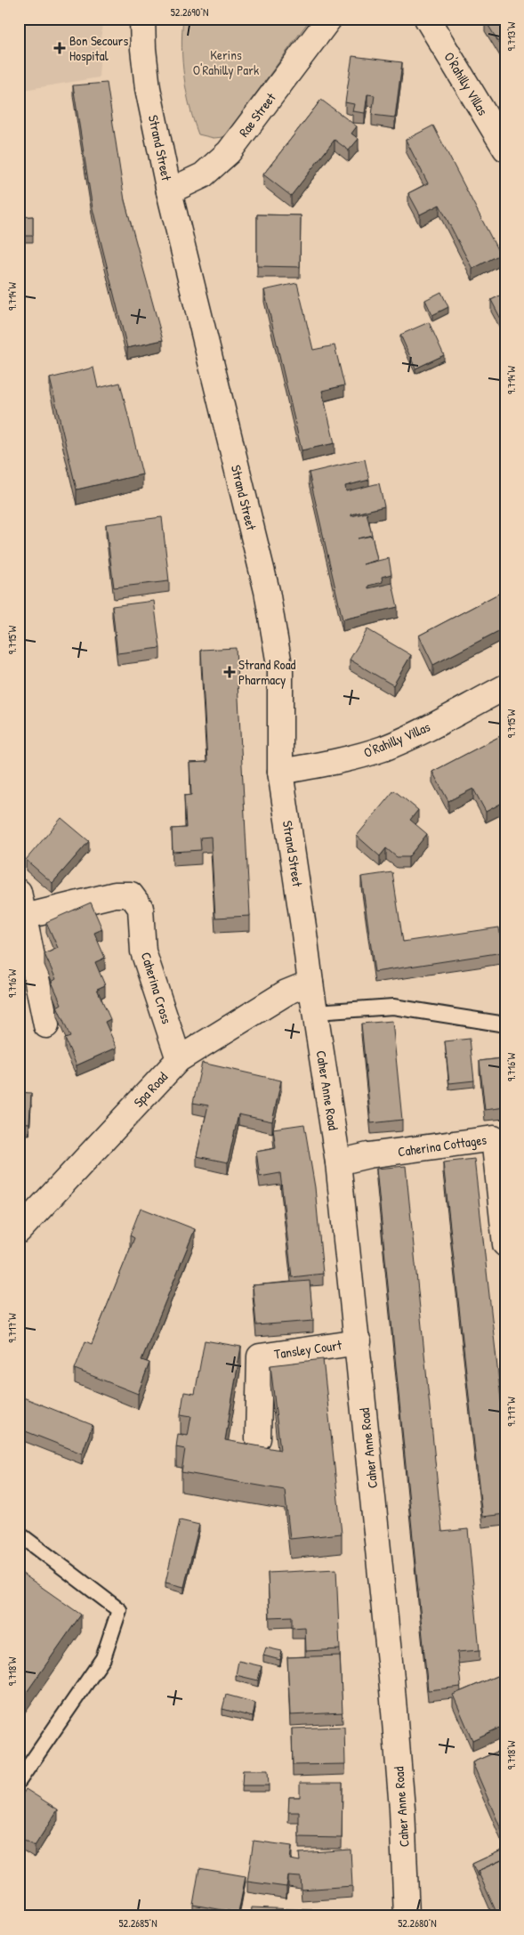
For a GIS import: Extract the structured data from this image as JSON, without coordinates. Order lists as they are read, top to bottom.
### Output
{
  "streets": {
    "street": [
      "O'Rahilly Villas",
      "Rae Street",
      "Strand Street",
      "Caherina Cross",
      "Spa Road",
      "Caher Anne Road",
      "Caherina Cottages",
      "Tansley Court"
    ]
  },
  "crossings": [
    ["O'Rahilly Villas", "Strand Street"],
    ["Rae Street", "Strand Street"],
    ["Strand Street", "Spa Road"],
    ["Strand Street", "Caher Anne Road"],
    ["Caherina Cross", "Spa Road"],
    ["Spa Road", "Caher Anne Road"],
    ["Caher Anne Road", "Caherina Cottages"],
    ["Caher Anne Road", "Tansley Court"]
  ],
  "parks": ["Kerins O'Rahilly Park"],
  "places": {
    "health": ["Bon Secours Hospital", "Strand Road Pharmacy"]
  },
  "coordinates": [
    "52.2690°N",
    "9.713°W",
    "9.714°W",
    "9.715°W",
    "9.716°W",
    "9.717°W",
    "9.718°W",
    "52.2685°N",
    "52.2680°N"
  ]
}
